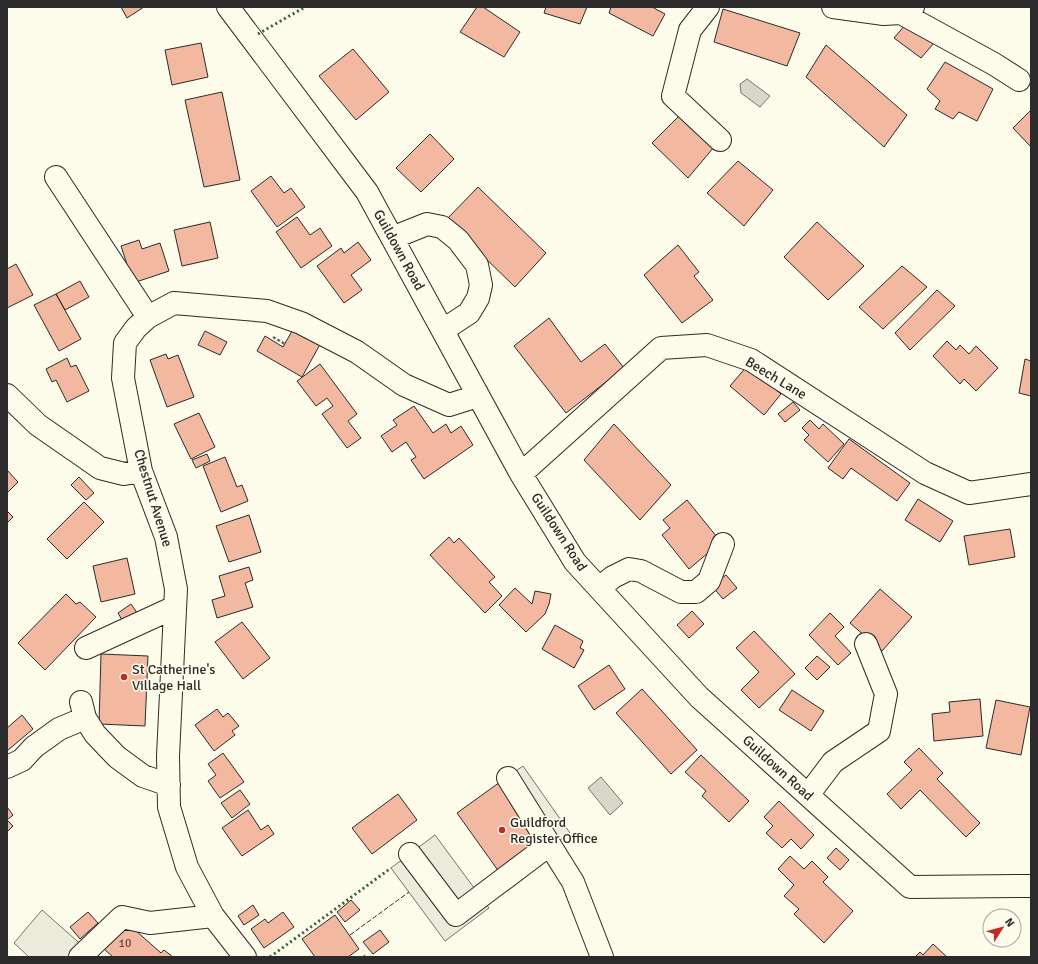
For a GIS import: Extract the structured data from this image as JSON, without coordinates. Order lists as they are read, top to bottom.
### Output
{
  "streets": {
    "street": ["Guildown Road", "Beech Lane", "Chestnut Avenue"]
  },
  "crossings": [
    ["Guildown Road", "Beech Lane"],
    ["Guildown Road", "Chestnut Avenue"]
  ],
  "places": ["St Catherine's Village Hall", "Guildford Register Office"],
  "house_numbers": ["10"],
  "north": "top right"
}
